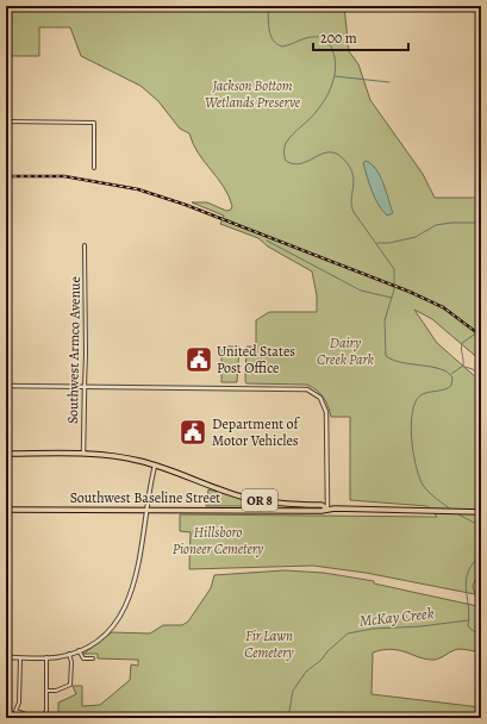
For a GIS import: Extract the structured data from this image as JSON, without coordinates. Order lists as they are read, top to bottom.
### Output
{
  "streets": {
    "highway": ["Southwest Baseline Street", "OR 8"],
    "street": ["Southwest Armco Avenue"]
  },
  "crossings": [
    ["Southwest Armco Avenue", "OR 8"],
    ["Southwest Baseline Street", "OR 8"]
  ],
  "water": ["McKay Creek"],
  "parks": [
    "Jackson Bottom Wetlands Preserve",
    "Dairy Creek Park",
    "Hillsboro Pioneer Cemetery",
    "Fir Lawn Cemetery"
  ],
  "places": {
    "public building": ["United States Post Office", "Department of Motor Vehicles"]
  },
  "scale_bar": "200 m"
}
